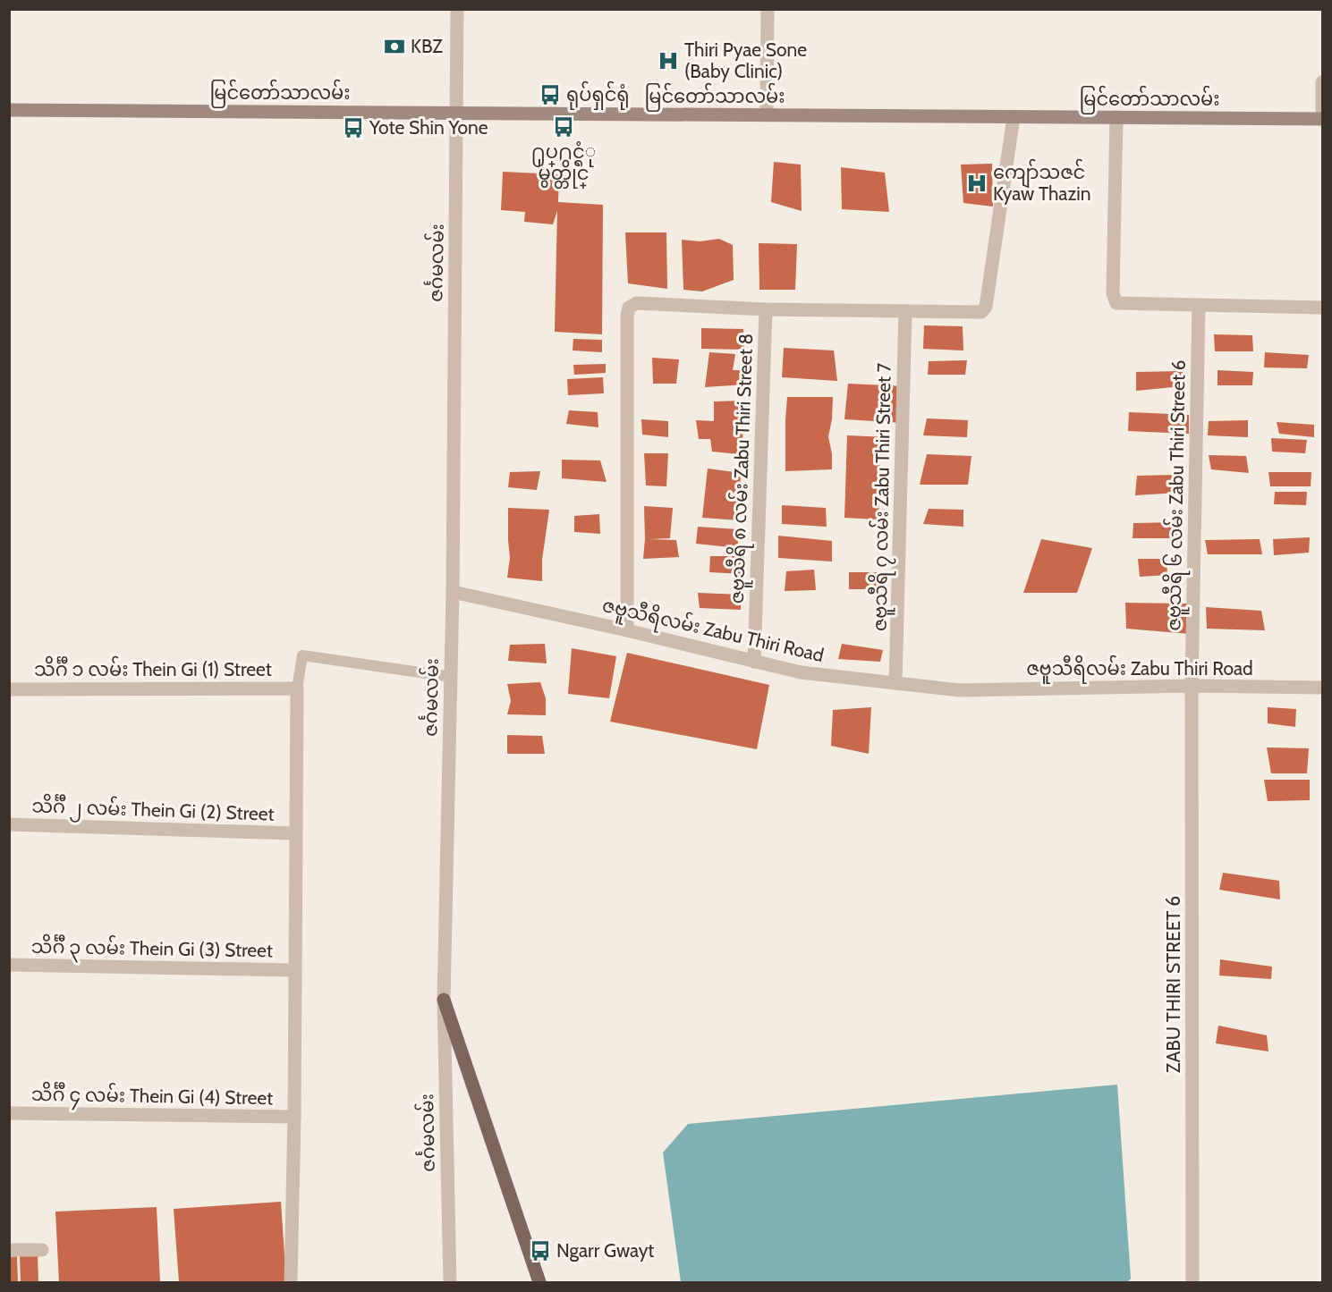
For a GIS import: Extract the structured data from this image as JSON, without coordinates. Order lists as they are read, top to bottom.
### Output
{
  "streets": {
    "main road": ["မြင်တော်သာလမ်း"],
    "street": [
      "ဇင်္ဂမလမ်း",
      "ဇဗူသီရိ ၈ လမ်း Zabu Thiri Street 8",
      "ဇဗူသီရိ ၆ လမ်း Zabu Thiri Street 6",
      "ဇဗူသီရိ ၇ လမ်း Zabu Thiri Street 7",
      "ဇဗူသီရိလမ်း Zabu Thiri Road",
      "သိင်္ဂီ ၁ လမ်း Thein Gi (1) Street",
      "သိင်္ဂီ ၂ လမ်း Thein Gi (2) Street",
      "သိင်္ဂီ ၃ လမ်း Thein Gi (3) Street",
      "ZABU THIRI STREET 6",
      "သိင်္ဂီ ၄ လမ်း Thein Gi (4) Street"
    ]
  },
  "crossings": [
    ["မြင်တော်သာလမ်း", "ဇင်္ဂမလမ်း"],
    ["ဇင်္ဂမလမ်း", "ဇဗူသီရိလမ်း Zabu Thiri Road"],
    ["ဇဗူသီရိ ၈ လမ်း Zabu Thiri Street 8", "ဇဗူသီရိလမ်း Zabu Thiri Road"],
    ["ဇဗူသီရိ ၆ လမ်း Zabu Thiri Street 6", "ဇဗူသီရိလမ်း Zabu Thiri Road"],
    ["ဇဗူသီရိ ၆ လမ်း Zabu Thiri Street 6", "ZABU THIRI STREET 6"],
    ["ဇဗူသီရိ ၇ လမ်း Zabu Thiri Street 7", "ဇဗူသီရိလမ်း Zabu Thiri Road"],
    ["ဇဗူသီရိလမ်း Zabu Thiri Road", "ZABU THIRI STREET 6"]
  ],
  "places": {
    "bank": ["KBZ"],
    "hospital": ["Thiri Pyae Sone (Baby Clinic)", "ကျော်သဇင် Kyaw Thazin"],
    "bus stop": [
      "ရုပ်ရှင်ရုံ",
      "႐ုပ္႐ွင္ရံု မွတ္တိုင္",
      "Yote Shin Yone",
      "Ngarr Gwayt"
    ]
  }
}
